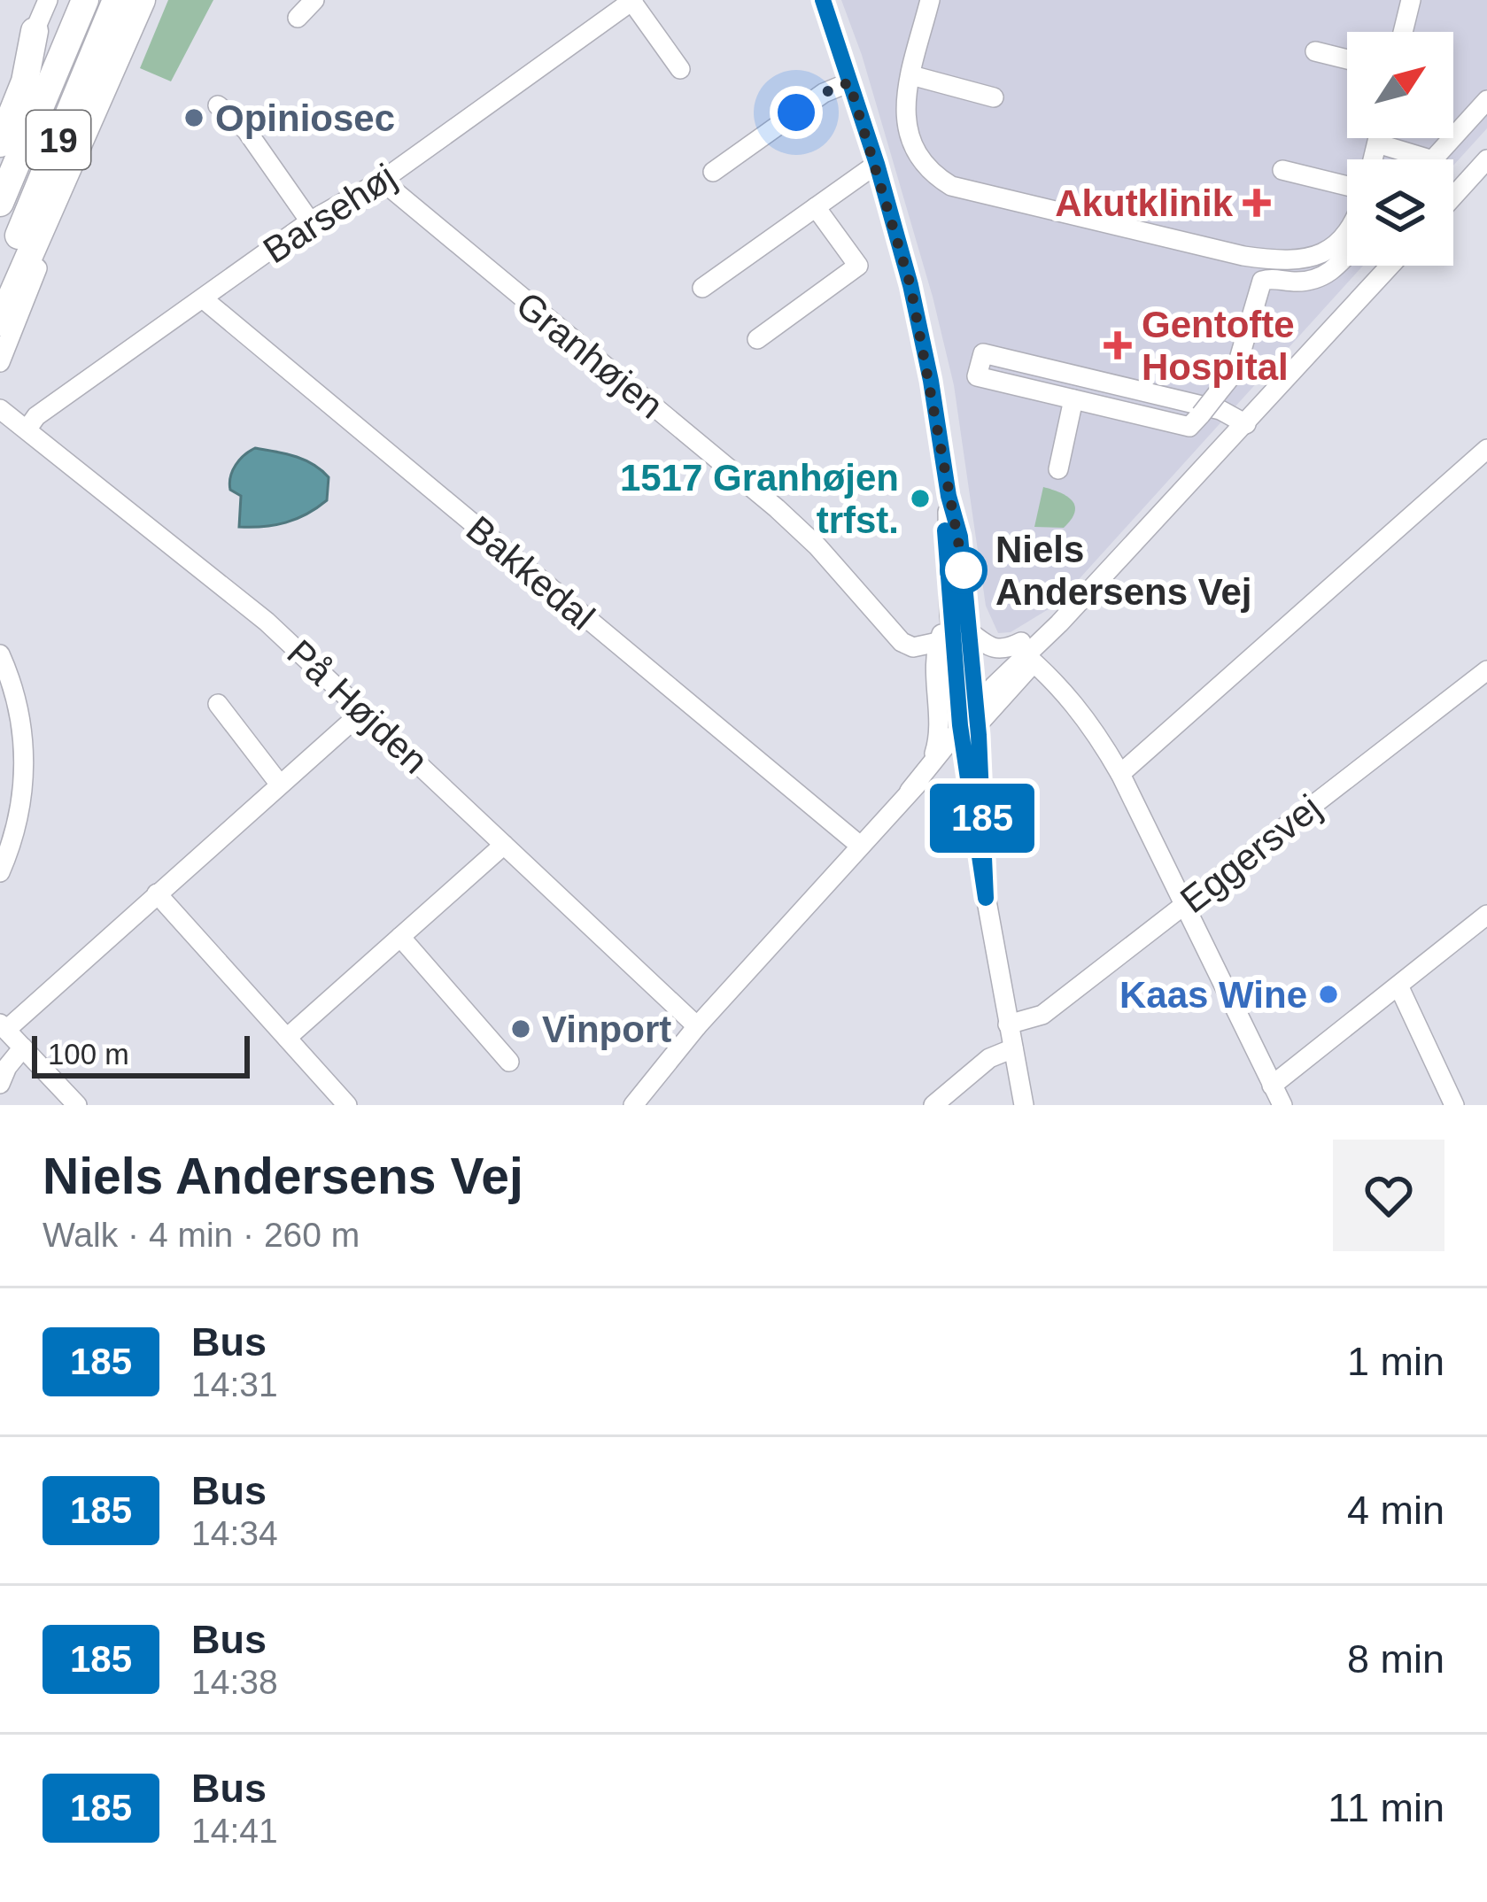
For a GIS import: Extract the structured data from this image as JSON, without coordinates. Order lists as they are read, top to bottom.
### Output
{
  "streets": {
    "highway": ["19"],
    "street": [
      "Barsehøj",
      "Granhøjen",
      "Bakkedal",
      "På Højden",
      "Eggersvej"
    ]
  },
  "crossings": [
    ["Barsehøj", "Granhøjen"],
    ["Barsehøj", "Bakkedal"],
    ["Barsehøj", "På Højden"]
  ],
  "places": {
    "other": [
      "Opiniosec",
      "1517 Granhøjen trfst.",
      "Niels Andersens Vej",
      "Kaas Wine",
      "Vinport"
    ],
    "health": ["Akutklinik", "Gentofte Hospital"]
  },
  "lines": ["bus line 185"],
  "scale_bar": "100 m",
  "north": "top right",
  "page": {
    "on_map": "185",
    "scale": "100 m",
    "heading": ["Niels Andersens Vej", "Walk · 4 min · 260 m"],
    "list": [
      {
        "mark": "185",
        "name": "Bus",
        "note": "14:31",
        "value": "1 min"
      },
      {
        "mark": "185",
        "name": "Bus",
        "note": "14:34",
        "value": "4 min"
      },
      {
        "mark": "185",
        "name": "Bus",
        "note": "14:38",
        "value": "8 min"
      },
      {
        "mark": "185",
        "name": "Bus",
        "note": "14:41",
        "value": "11 min"
      }
    ]
  }
}
